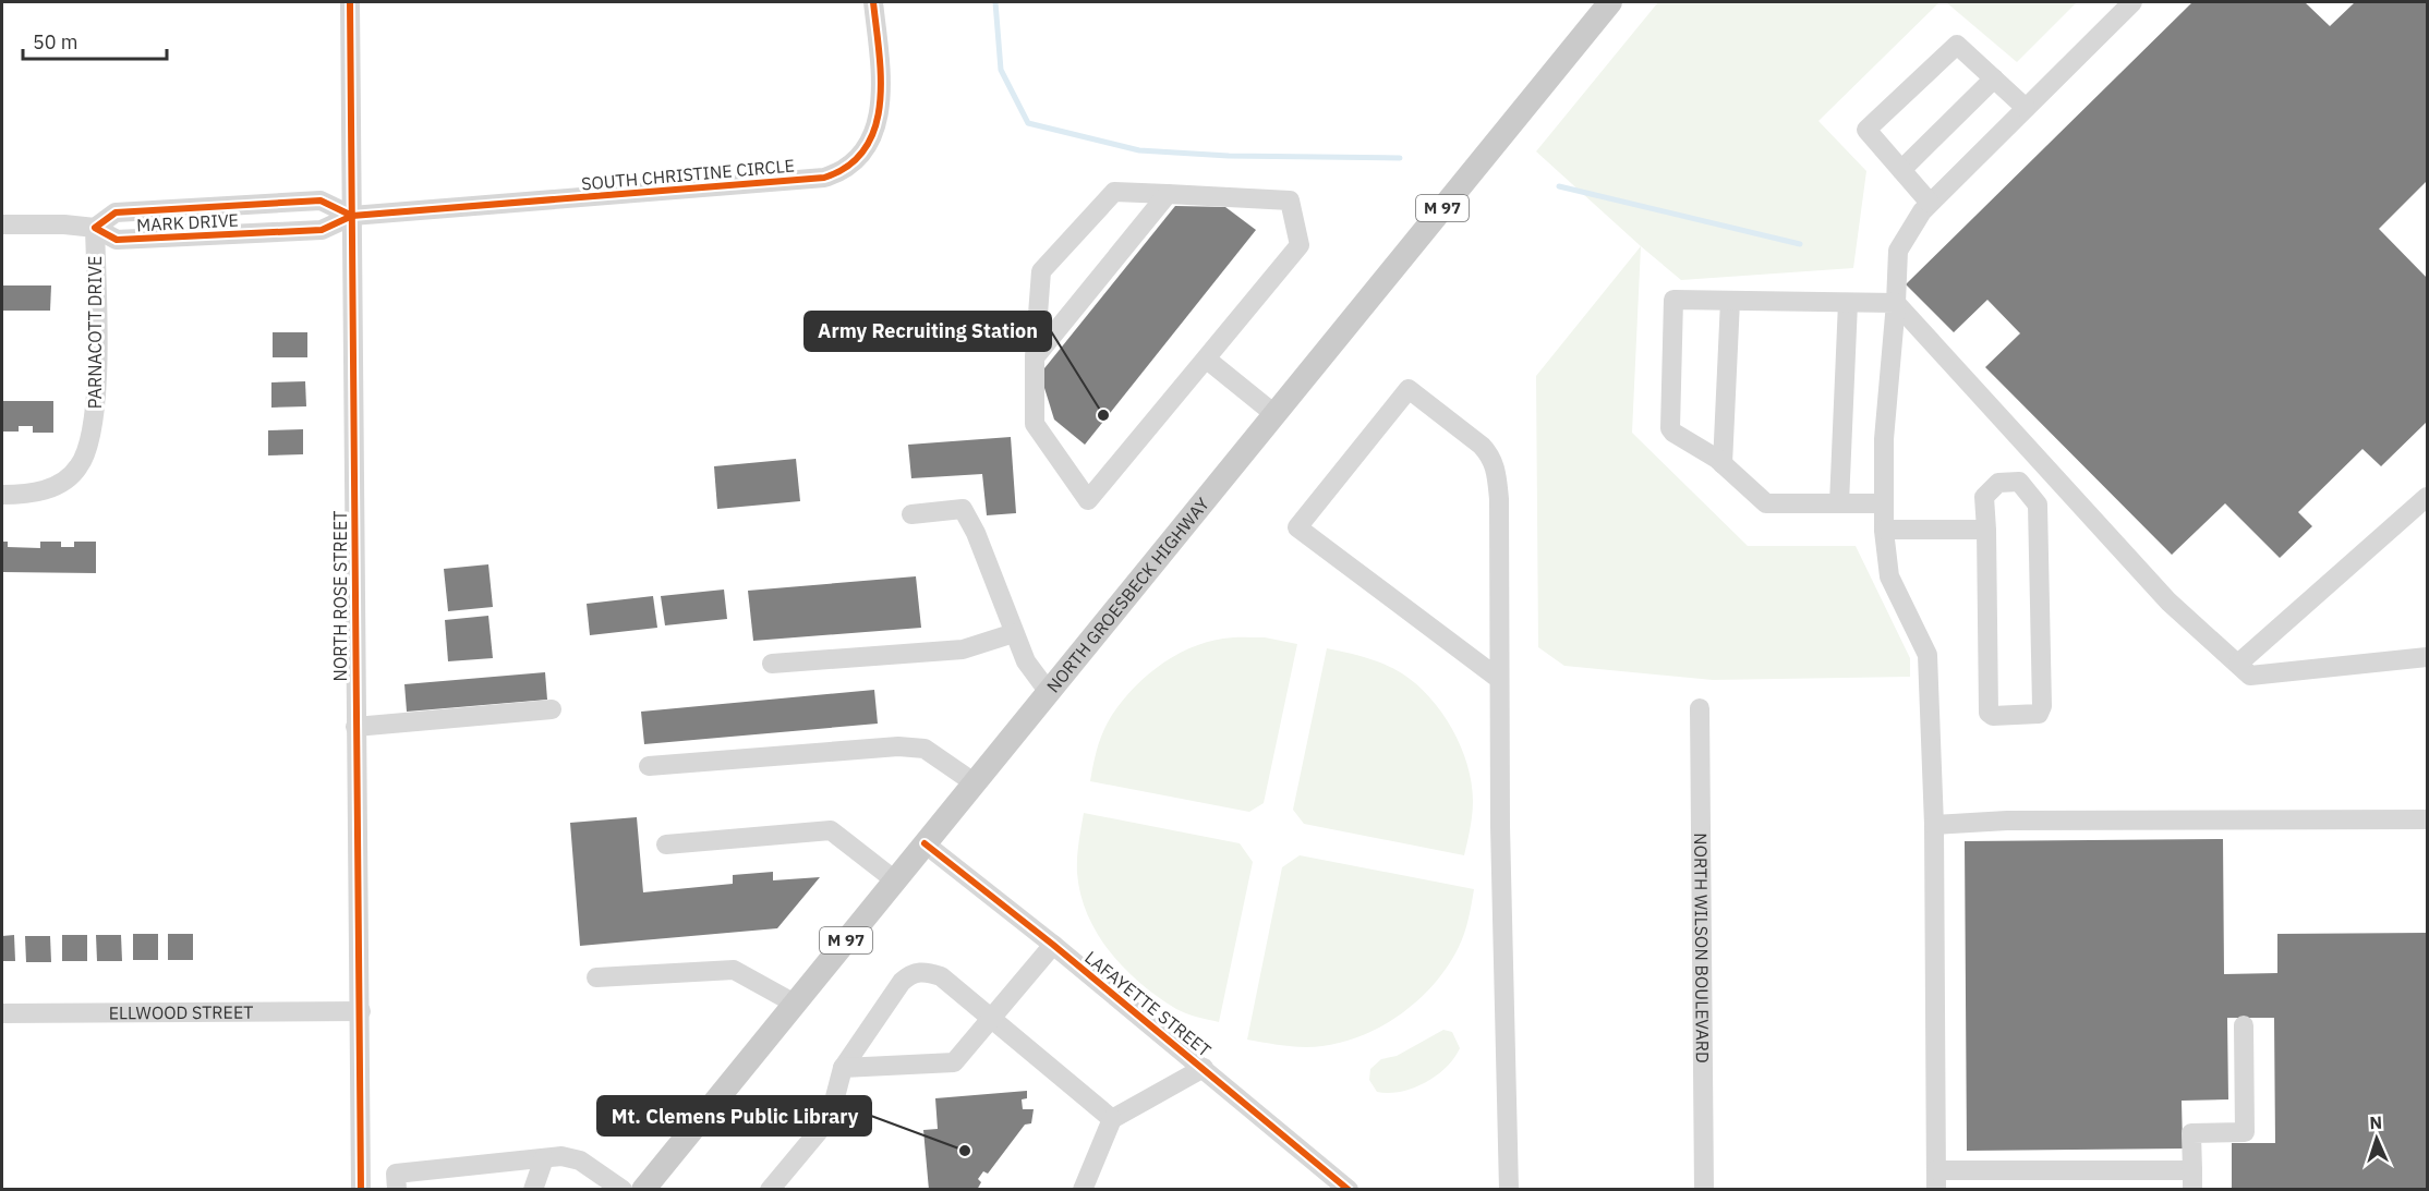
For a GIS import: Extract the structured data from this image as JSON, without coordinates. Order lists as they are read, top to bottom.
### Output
{
  "streets": {
    "main road": ["M 97", "NORTH GROESBECK HIGHWAY"],
    "street": [
      "SOUTH CHRISTINE CIRCLE",
      "MARK DRIVE",
      "PARNACOTT DRIVE",
      "NORTH ROSE STREET",
      "NORTH WILSON BOULEVARD",
      "LAFAYETTE STREET",
      "ELLWOOD STREET"
    ]
  },
  "crossings": [
    ["SOUTH CHRISTINE CIRCLE", "MARK DRIVE"],
    ["SOUTH CHRISTINE CIRCLE", "NORTH ROSE STREET"],
    ["MARK DRIVE", "PARNACOTT DRIVE"],
    ["MARK DRIVE", "NORTH ROSE STREET"],
    ["NORTH GROESBECK HIGHWAY", "LAFAYETTE STREET"],
    ["NORTH ROSE STREET", "ELLWOOD STREET"]
  ],
  "places": ["Army Recruiting Station", "Mt. Clemens Public Library"],
  "scale_bar": "50 m",
  "north": "top"
}
